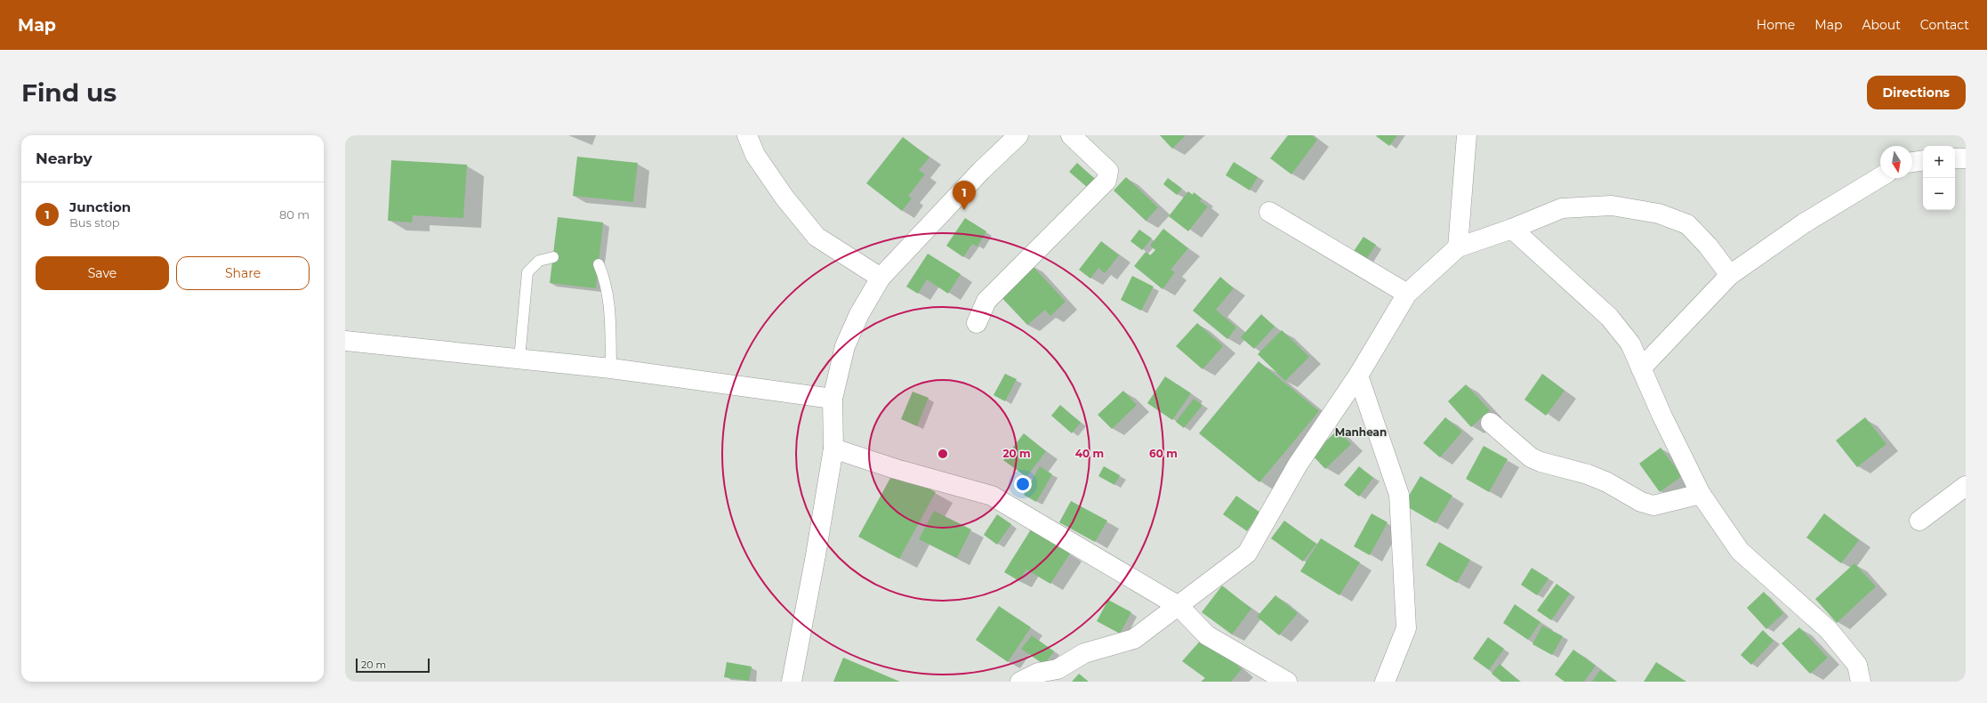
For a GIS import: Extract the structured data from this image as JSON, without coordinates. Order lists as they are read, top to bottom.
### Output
{
  "districts": ["Manhean"],
  "scale_bar": "20 m",
  "north": "bottom",
  "page": {
    "header": "Map",
    "nav": [
      "Home",
      "Map",
      "About",
      "Contact"
    ],
    "buttons": [
      "Directions",
      ["Save", "Share"]
    ],
    "title": "Find us",
    "heading": "Nearby",
    "map_buttons": ["+", "−"],
    "pins": "1",
    "list": [
      {
        "mark": "1",
        "name": "Junction",
        "note": "Bus stop",
        "value": "80 m"
      }
    ],
    "scale": "20 m"
  },
  "rings": ["20 m", "40 m", "60 m"]
}
